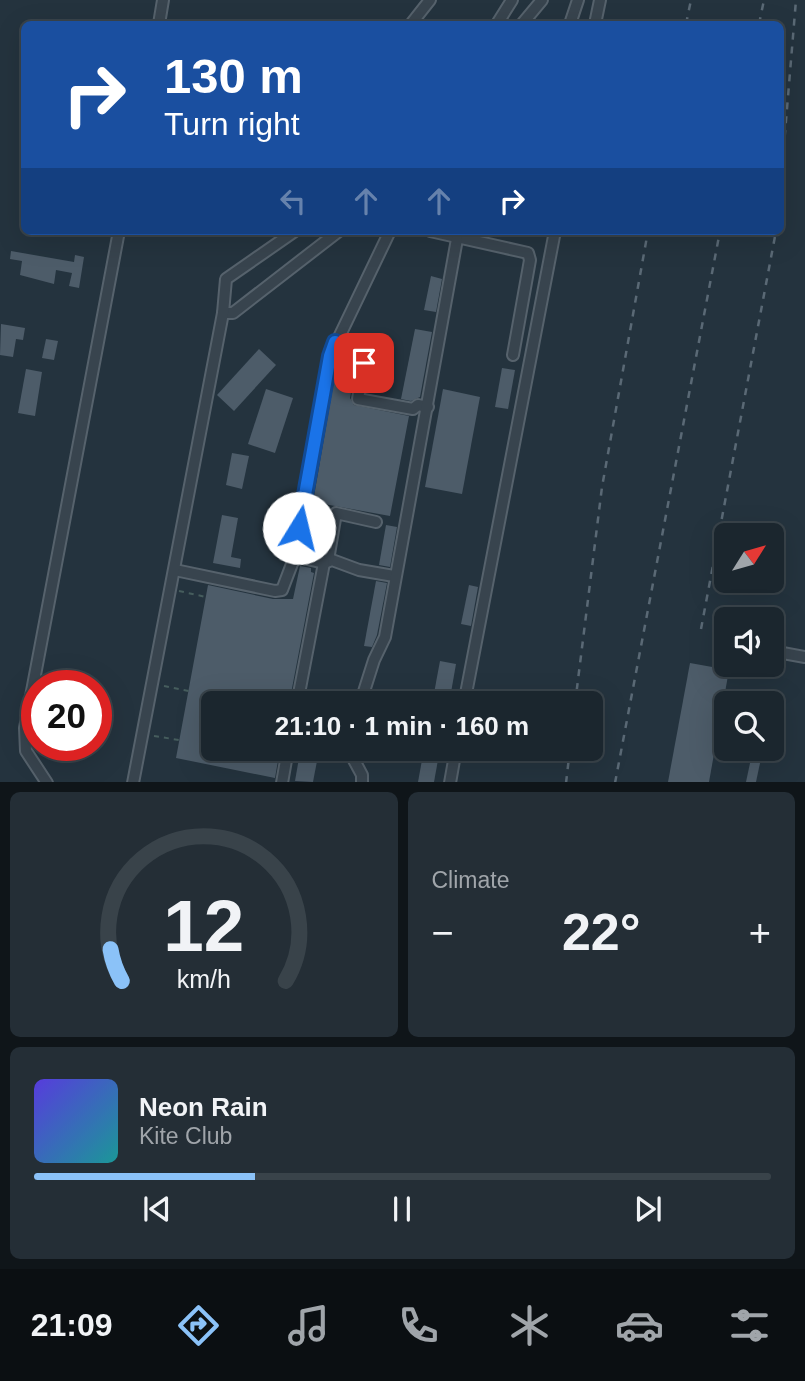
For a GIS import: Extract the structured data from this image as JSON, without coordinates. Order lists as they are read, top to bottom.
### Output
{
  "north": "top right",
  "page": {
    "turn": ["130 m", "Turn right"],
    "limit": "20",
    "trip": "21:10 · 1 min · 160 m",
    "tile": "Climate",
    "heat": ["−", "22°", "+"],
    "song": ["Neon Rain", "Kite Club"],
    "tabs": "21:09",
    "gauge": ["12", "km/h"]
  }
}
